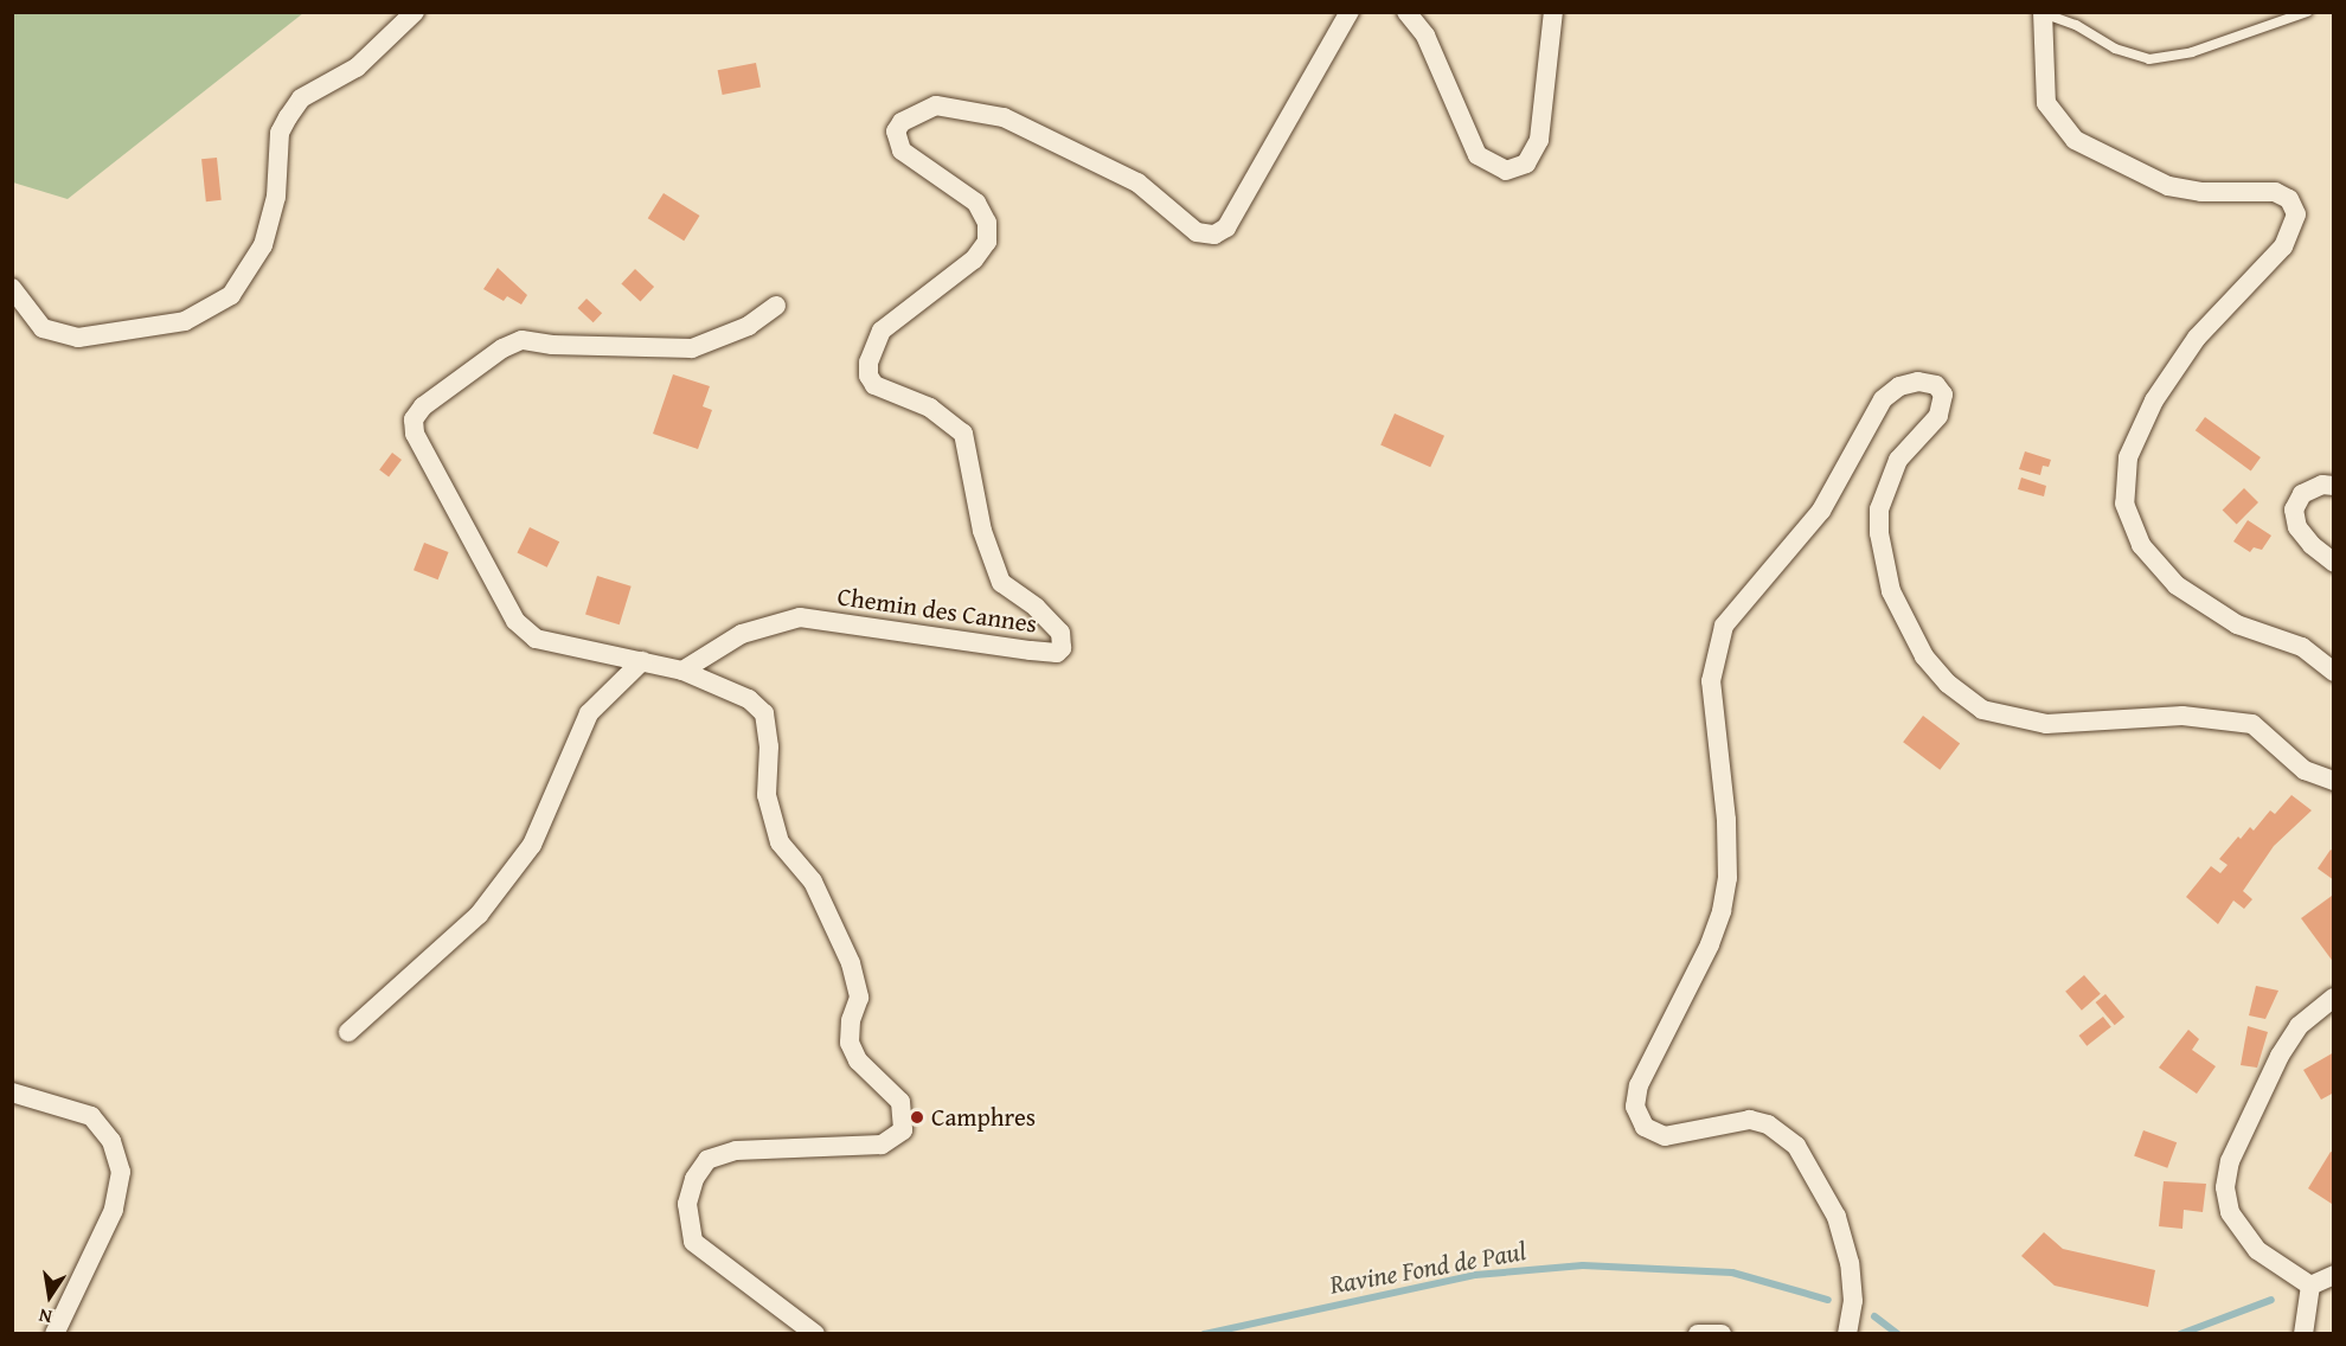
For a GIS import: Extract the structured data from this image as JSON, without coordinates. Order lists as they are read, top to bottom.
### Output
{
  "streets": {
    "street": ["Chemin des Cannes"]
  },
  "water": ["Ravine Fond de Paul"],
  "places": ["Camphres"],
  "north": "bottom"
}
